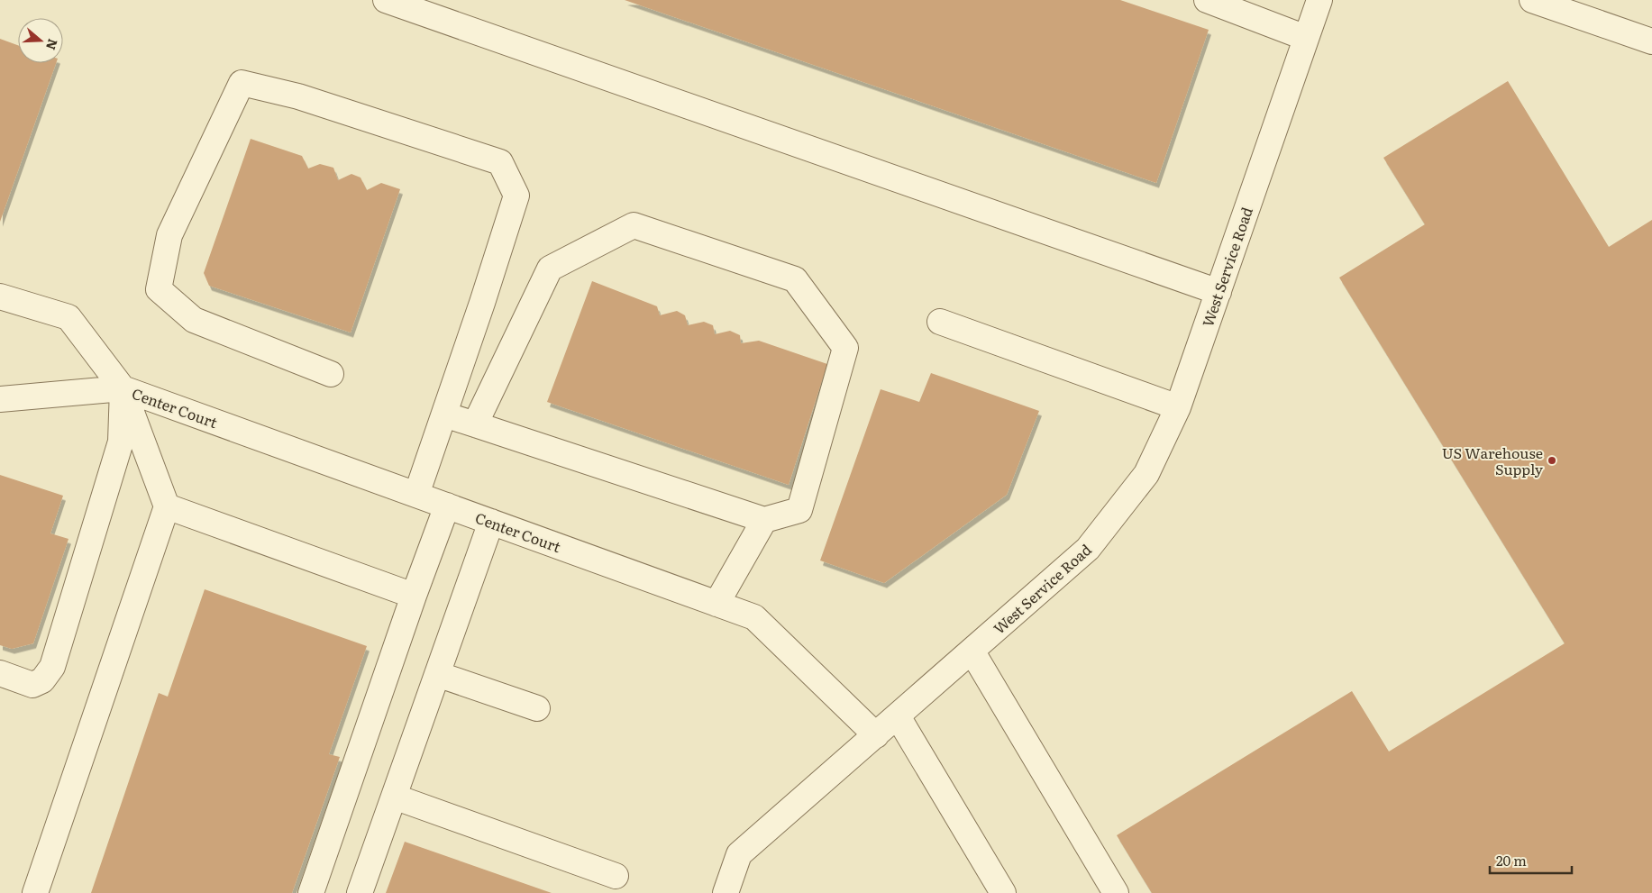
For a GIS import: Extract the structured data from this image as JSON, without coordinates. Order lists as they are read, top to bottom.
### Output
{
  "streets": {
    "street": ["West Service Road", "Center Court"]
  },
  "crossings": [
    ["West Service Road", "Center Court"]
  ],
  "places": ["US Warehouse Supply"],
  "scale_bar": "20 m",
  "north": "right"
}
